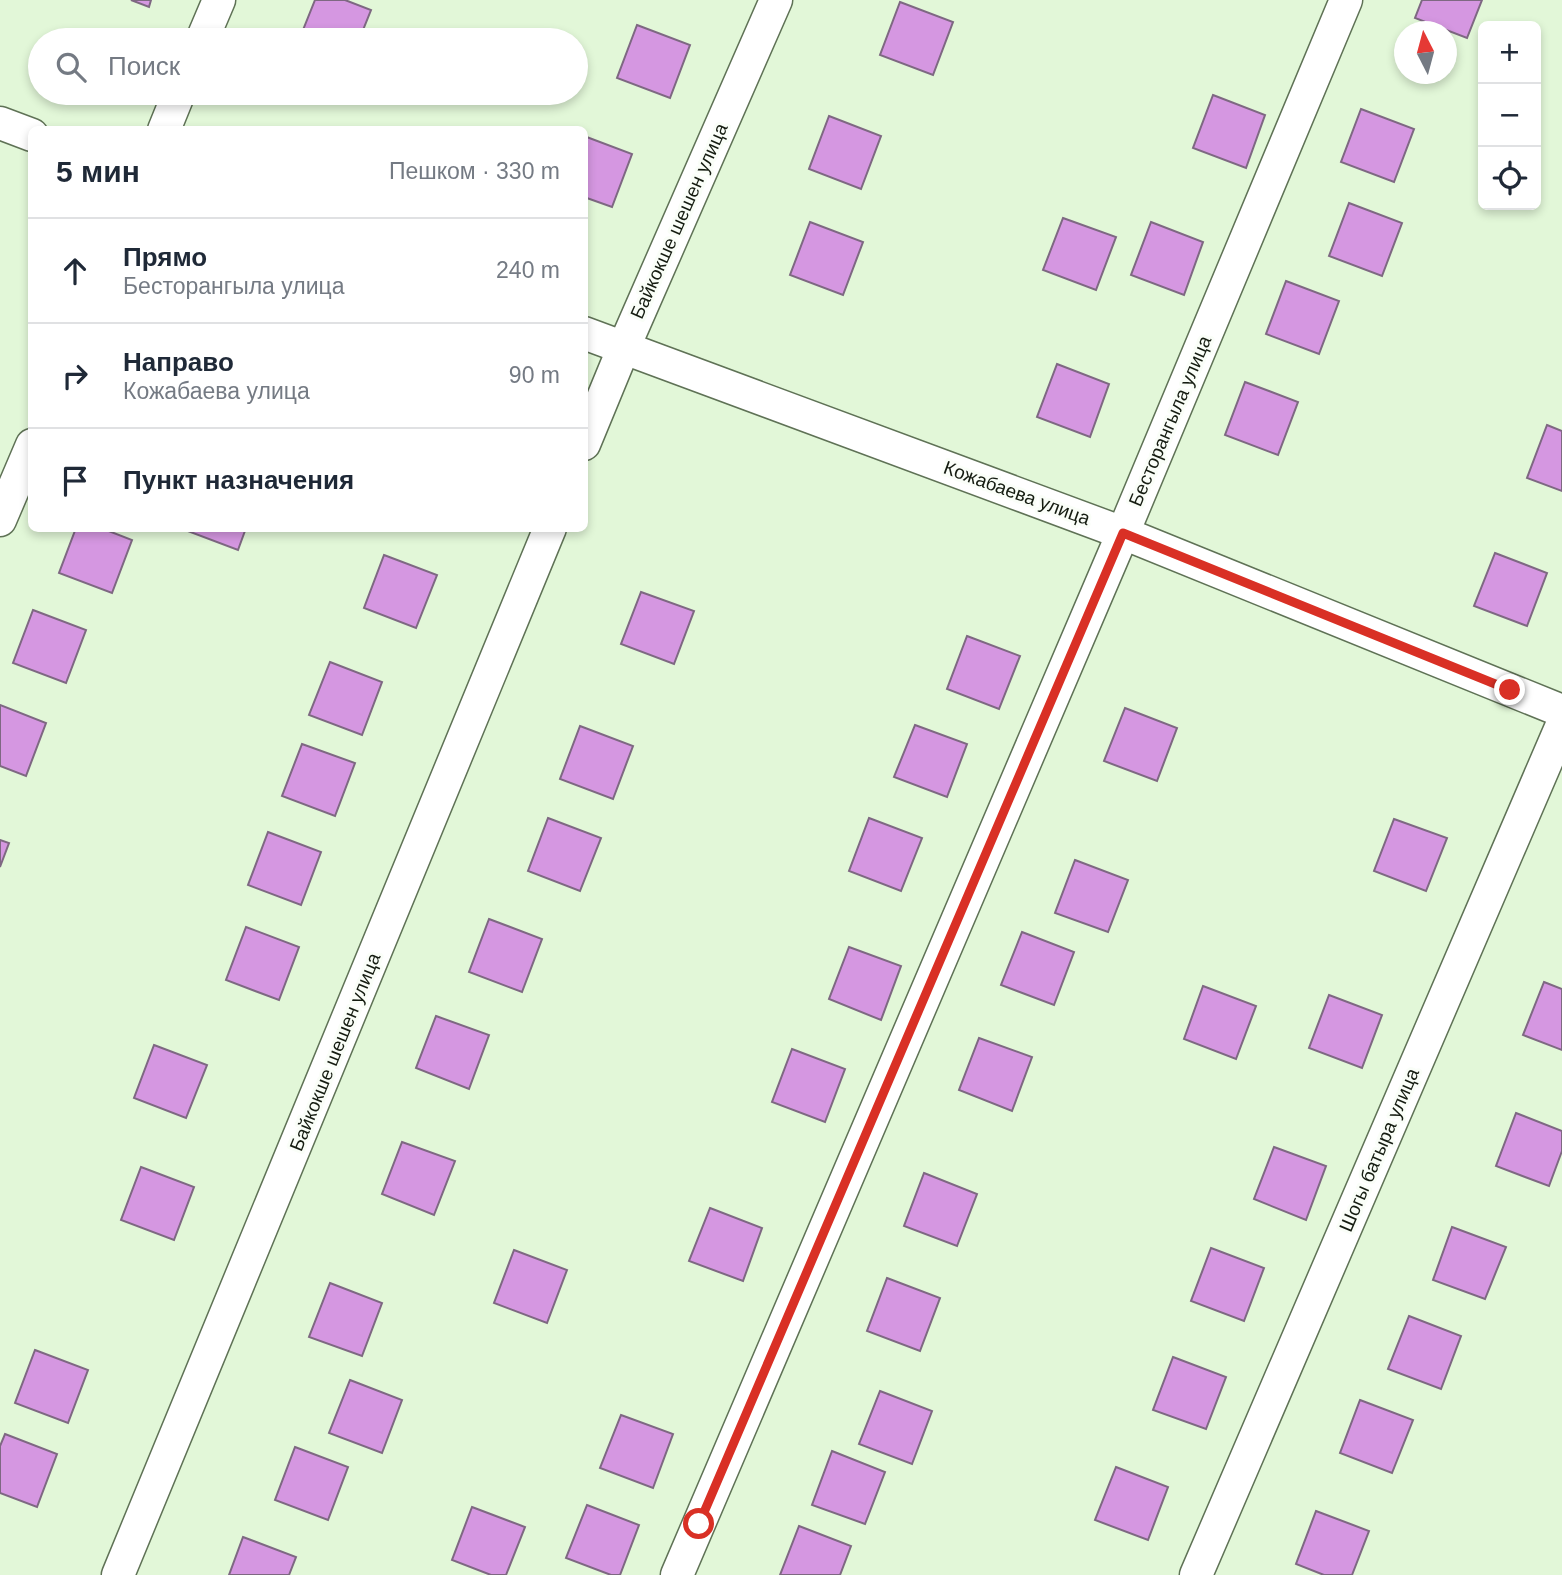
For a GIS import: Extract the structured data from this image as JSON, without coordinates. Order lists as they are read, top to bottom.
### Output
{
  "streets": {
    "street": [
      "Байкокше шешен улица",
      "Бесторангыла улица",
      "Кожабаева улица",
      "Шогы батыра улица"
    ]
  },
  "crossings": [
    ["Байкокше шешен улица", "Кожабаева улица"],
    ["Бесторангыла улица", "Кожабаева улица"]
  ],
  "north": "top",
  "page": {
    "map_buttons": ["+", "−"],
    "search": "Поиск",
    "heading": ["5 мин", "Пешком · 330 m"],
    "list": [
      ["Прямо", "Бесторангыла улица", "240 m"],
      ["Направо", "Кожабаева улица", "90 m"],
      "Пункт назначения"
    ]
  }
}
